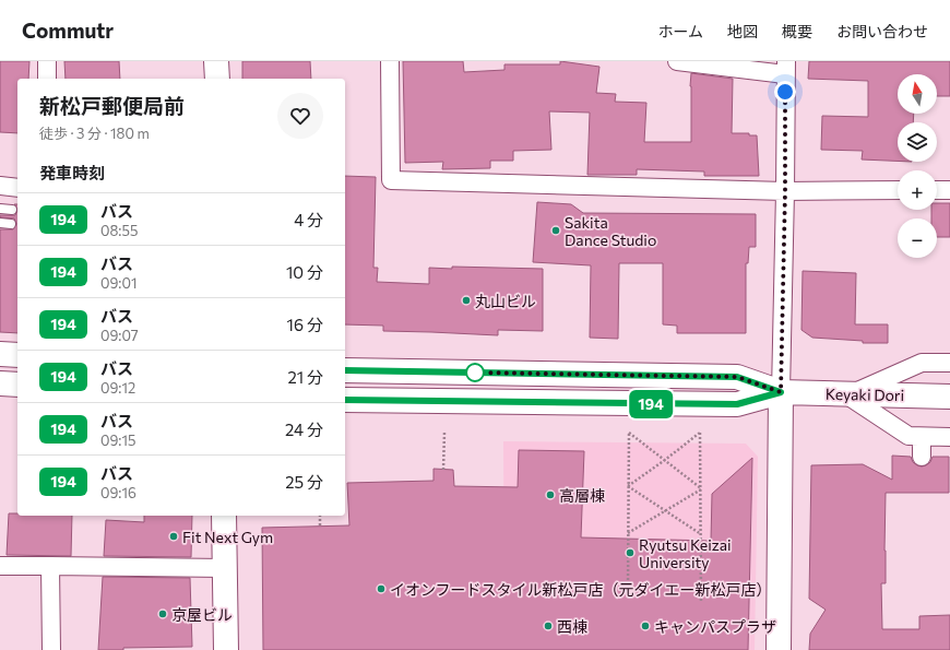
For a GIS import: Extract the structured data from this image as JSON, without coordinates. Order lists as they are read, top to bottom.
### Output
{
  "streets": {
    "street": ["Keyaki Dori"]
  },
  "places": [
    "Sakita Dance Studio",
    "丸山ビル",
    "高層棟",
    "Fit Next Gym",
    "Ryutsu Keizai University",
    "イオンフードスタイル新松戸店（元ダイエー新松戸店）",
    "京屋ビル",
    "西棟",
    "キャンパスプラザ"
  ],
  "lines": ["bus line 194"],
  "north": "top",
  "page": {
    "header": "Commutr",
    "nav": [
      "ホーム",
      "地図",
      "概要",
      "お問い合わせ"
    ],
    "on_map": "194",
    "map_buttons": ["+", "−"],
    "heading": [
      ["新松戸郵便局前", "徒歩 · 3 分 · 180 m"],
      "発車時刻"
    ],
    "list": [
      {
        "mark": "194",
        "name": "バス",
        "note": "08:55",
        "value": "4 分"
      },
      {
        "mark": "194",
        "name": "バス",
        "note": "09:01",
        "value": "10 分"
      },
      {
        "mark": "194",
        "name": "バス",
        "note": "09:07",
        "value": "16 分"
      },
      {
        "mark": "194",
        "name": "バス",
        "note": "09:12",
        "value": "21 分"
      },
      {
        "mark": "194",
        "name": "バス",
        "note": "09:15",
        "value": "24 分"
      },
      {
        "mark": "194",
        "name": "バス",
        "note": "09:16",
        "value": "25 分"
      }
    ]
  }
}
